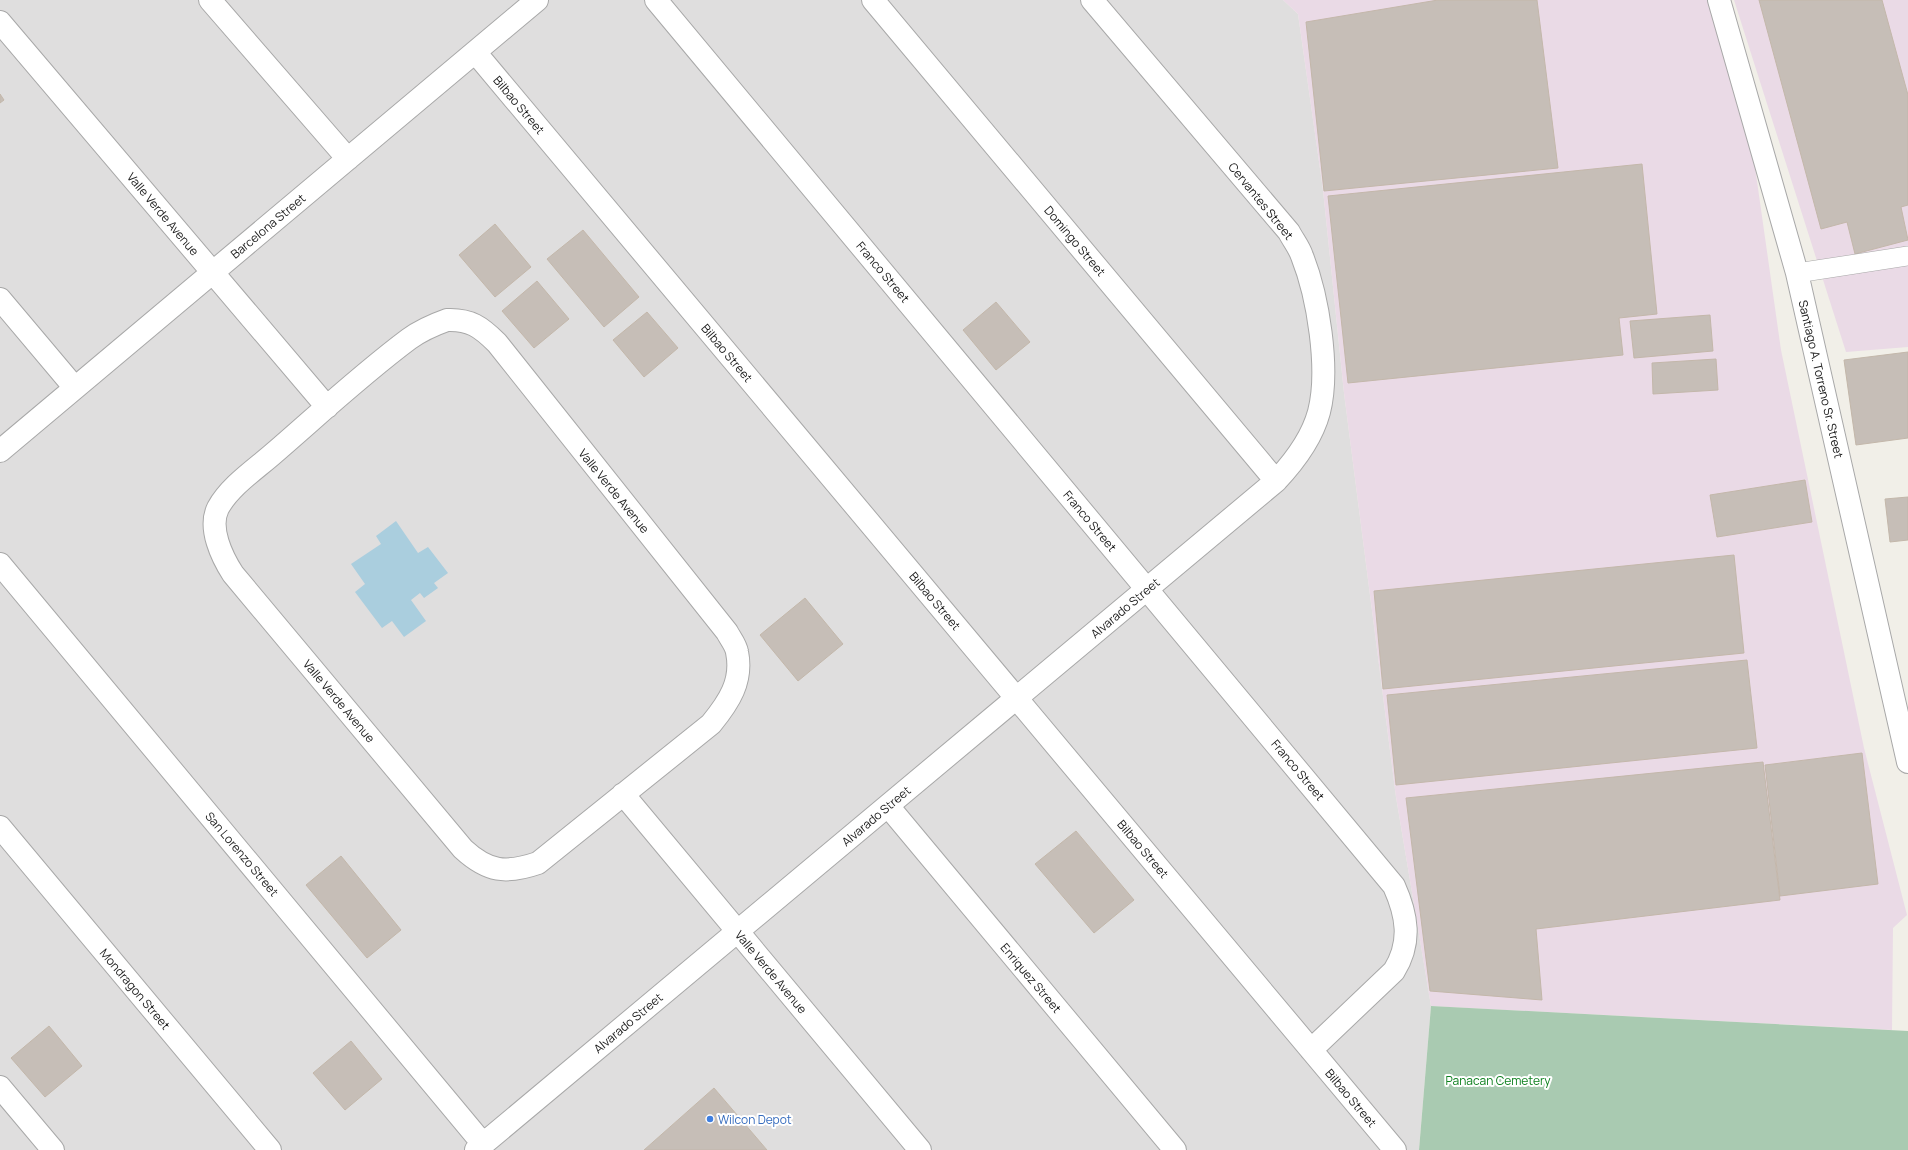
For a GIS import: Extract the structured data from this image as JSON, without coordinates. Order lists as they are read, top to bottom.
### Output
{
  "streets": {
    "street": [
      "Bilbao Street",
      "Cervantes Street",
      "Valle Verde Avenue",
      "Barcelona Street",
      "Domingo Street",
      "Franco Street",
      "Santiago A. Torreno Sr. Street",
      "Alvarado Street",
      "San Lorenzo Street",
      "Enriquez Street",
      "Mondragon Street"
    ]
  },
  "crossings": [
    ["Bilbao Street", "Barcelona Street"],
    ["Bilbao Street", "Franco Street"],
    ["Bilbao Street", "Alvarado Street"],
    ["Cervantes Street", "Domingo Street"],
    ["Cervantes Street", "Alvarado Street"],
    ["Valle Verde Avenue", "Barcelona Street"],
    ["Valle Verde Avenue", "Alvarado Street"],
    ["Domingo Street", "Alvarado Street"],
    ["Franco Street", "Alvarado Street"],
    ["Alvarado Street", "San Lorenzo Street"],
    ["Alvarado Street", "Enriquez Street"]
  ],
  "parks": ["Panacan Cemetery"],
  "places": ["Wilcon Depot"]
}
